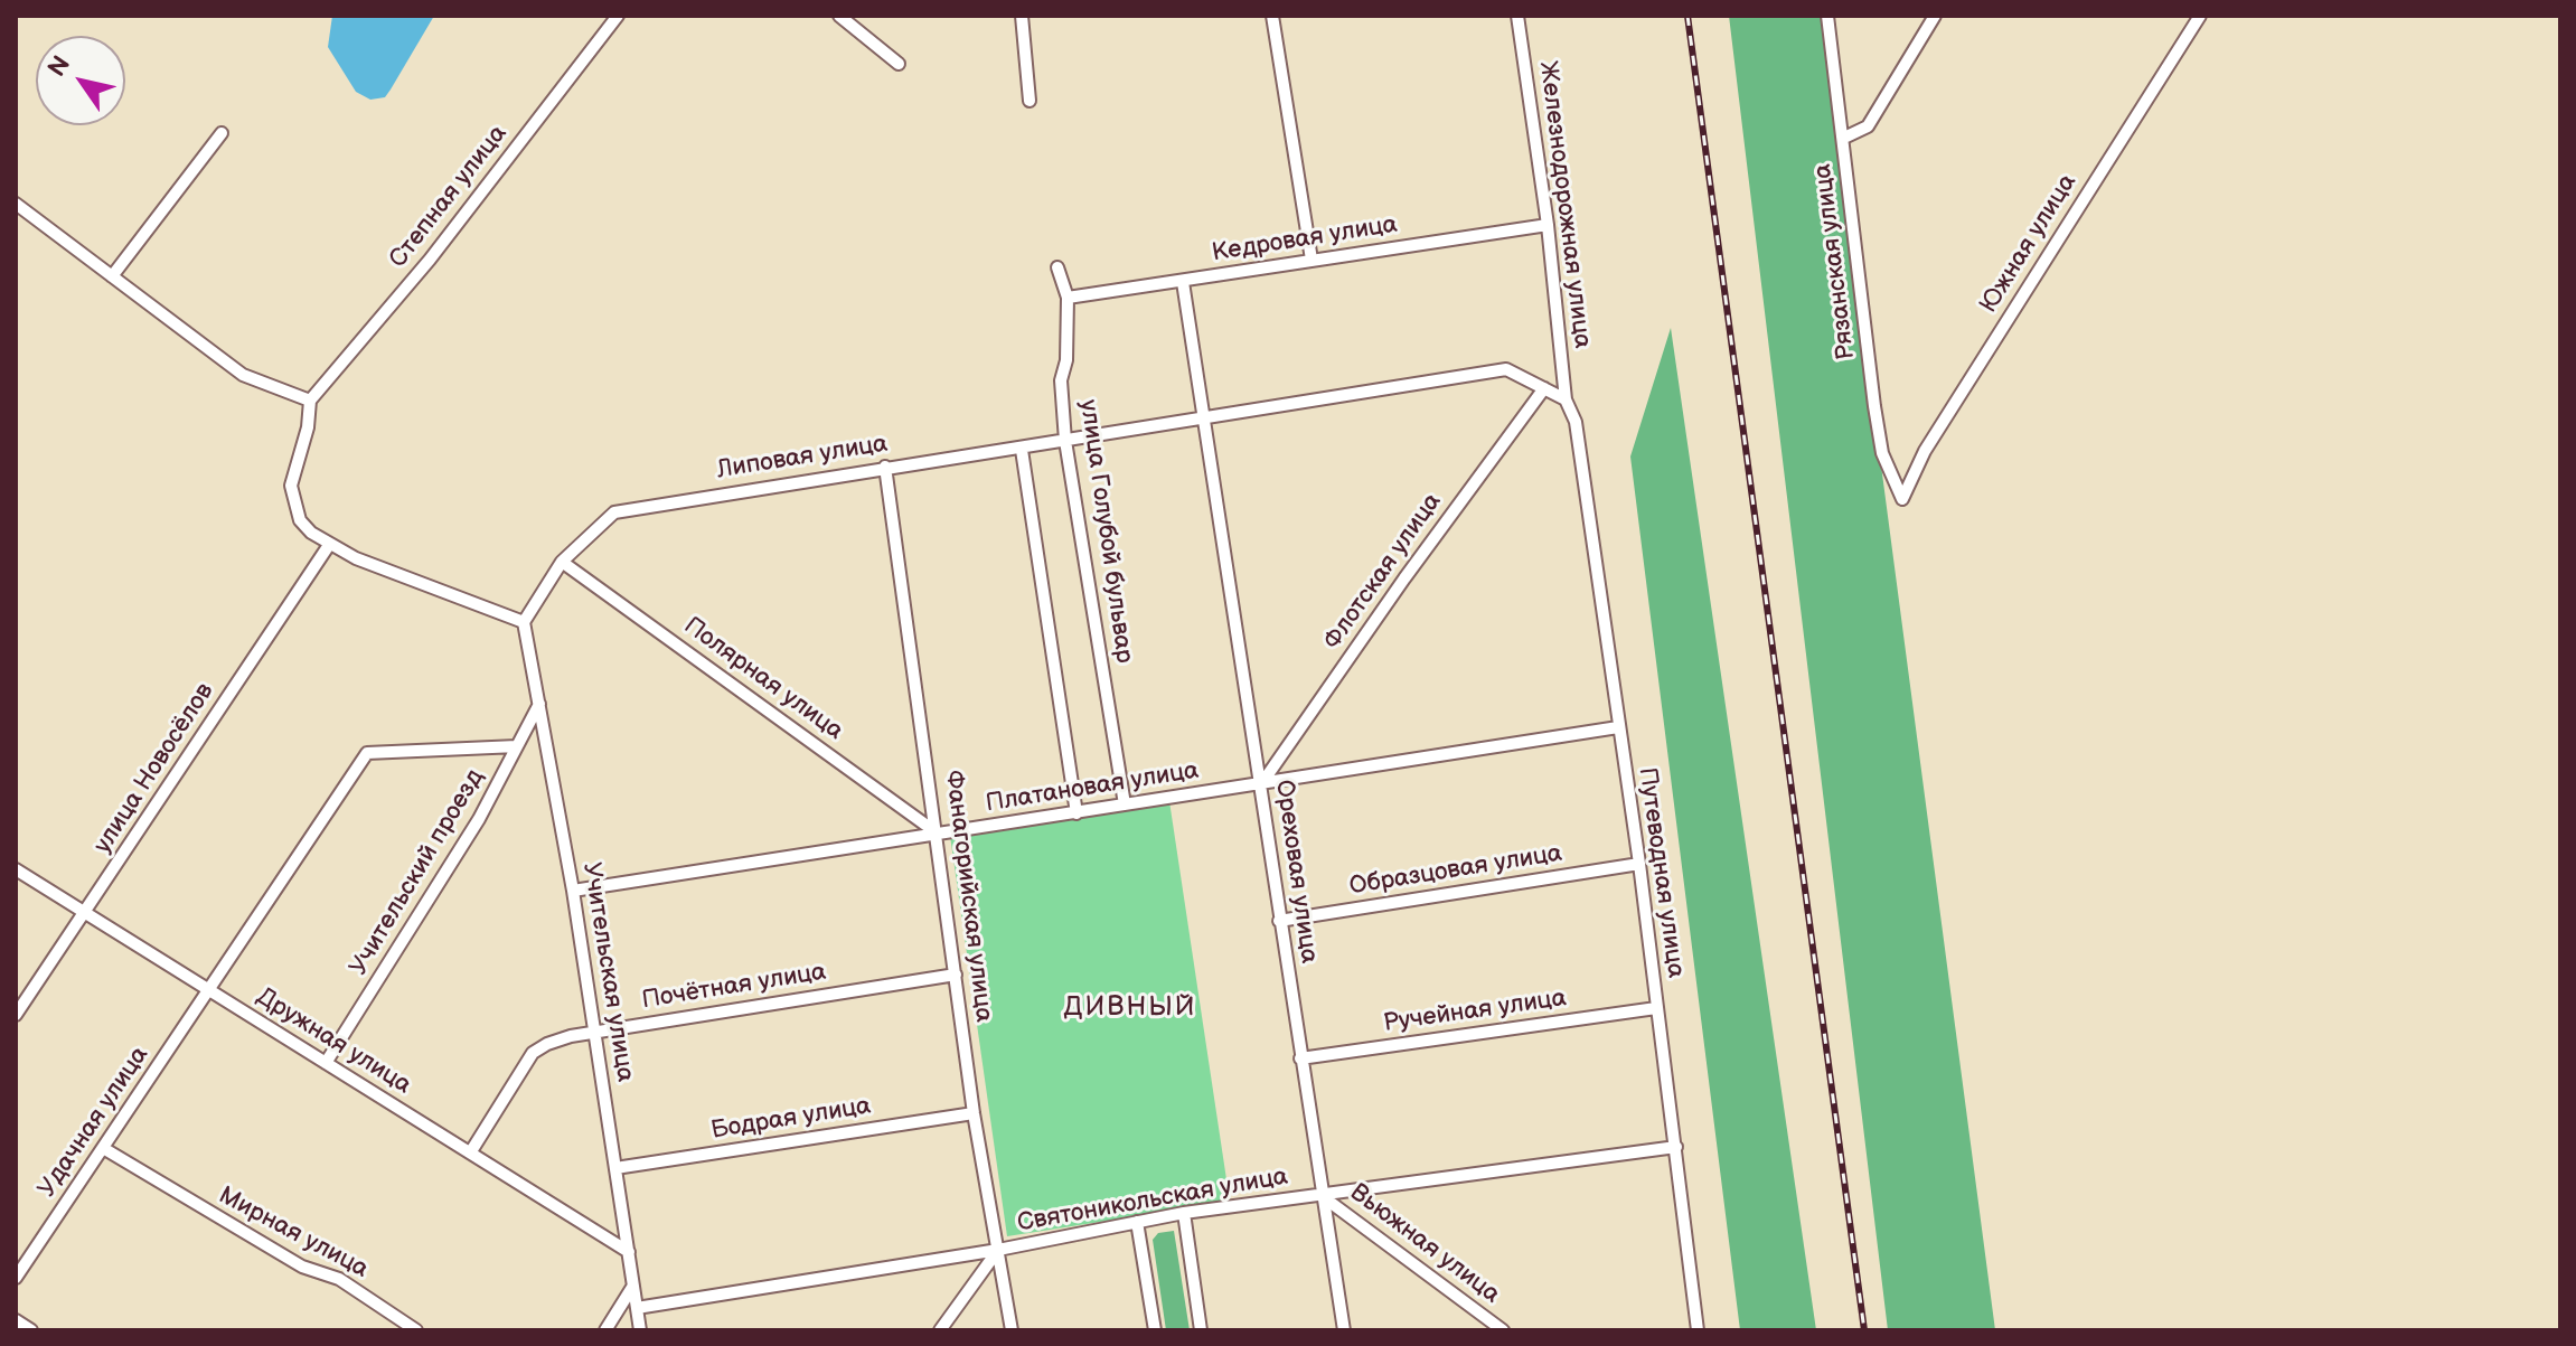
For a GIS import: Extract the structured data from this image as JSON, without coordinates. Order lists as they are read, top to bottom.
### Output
{
  "streets": {
    "street": [
      "Степная улица",
      "Железнодорожная улица",
      "Кедровая улица",
      "Южная улица",
      "Рязанская улица",
      "Липовая улица",
      "улица Голубой бульвар",
      "Флотская улица",
      "Полярная улица",
      "улица Новосёлов",
      "Платановая улица",
      "Образцовая улица",
      "Ореховая улица",
      "Учительский проезд",
      "Путеводная улица",
      "Фанагорийская улица",
      "Учительская улица",
      "Почётная улица",
      "Ручейная улица",
      "Дружная улица",
      "Бодрая улица",
      "Удачная улица",
      "Святоникольская улица",
      "Мирная улица",
      "Вьюжная улица"
    ]
  },
  "crossings": [
    ["Железнодорожная улица", "Кедровая улица"],
    ["Железнодорожная улица", "Путеводная улица"],
    ["Кедровая улица", "улица Голубой бульвар"],
    ["Кедровая улица", "Ореховая улица"],
    ["Южная улица", "Рязанская улица"],
    ["Липовая улица", "улица Голубой бульвар"],
    ["Липовая улица", "Флотская улица"],
    ["Липовая улица", "Полярная улица"],
    ["Липовая улица", "Ореховая улица"],
    ["Липовая улица", "Фанагорийская улица"],
    ["Липовая улица", "Учительская улица"],
    ["улица Голубой бульвар", "Платановая улица"],
    ["Флотская улица", "Платановая улица"],
    ["Флотская улица", "Ореховая улица"],
    ["Полярная улица", "Платановая улица"],
    ["Полярная улица", "Фанагорийская улица"],
    ["улица Новосёлов", "Дружная улица"],
    ["Платановая улица", "Ореховая улица"],
    ["Платановая улица", "Путеводная улица"],
    ["Платановая улица", "Фанагорийская улица"],
    ["Платановая улица", "Учительская улица"],
    ["Образцовая улица", "Ореховая улица"],
    ["Образцовая улица", "Путеводная улица"],
    ["Ореховая улица", "Ручейная улица"],
    ["Ореховая улица", "Святоникольская улица"],
    ["Ореховая улица", "Вьюжная улица"],
    ["Учительский проезд", "Учительская улица"],
    ["Учительский проезд", "Дружная улица"],
    ["Учительский проезд", "Удачная улица"],
    ["Путеводная улица", "Ручейная улица"],
    ["Путеводная улица", "Святоникольская улица"],
    ["Фанагорийская улица", "Почётная улица"],
    ["Фанагорийская улица", "Бодрая улица"],
    ["Фанагорийская улица", "Святоникольская улица"],
    ["Учительская улица", "Почётная улица"],
    ["Учительская улица", "Дружная улица"],
    ["Учительская улица", "Бодрая улица"],
    ["Учительская улица", "Святоникольская улица"],
    ["Почётная улица", "Дружная улица"],
    ["Дружная улица", "Удачная улица"],
    ["Удачная улица", "Мирная улица"],
    ["Святоникольская улица", "Вьюжная улица"]
  ],
  "districts": ["ДИВНЫЙ"],
  "north": "top left"
}
